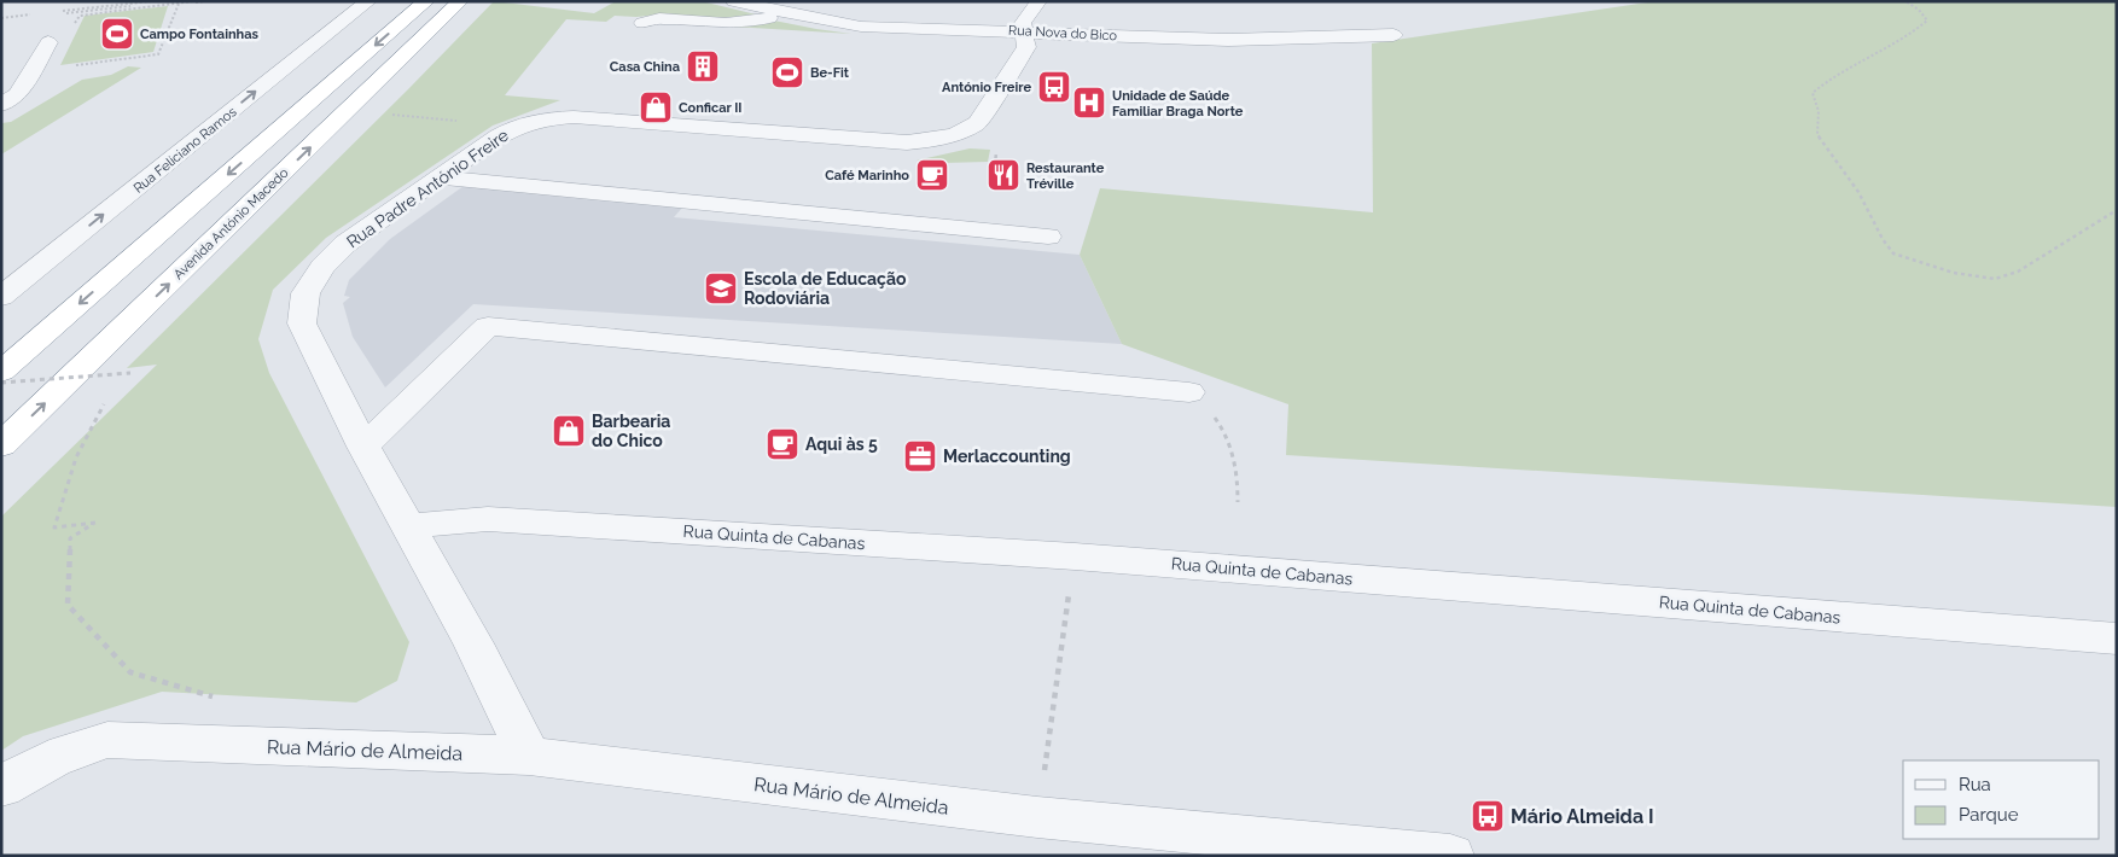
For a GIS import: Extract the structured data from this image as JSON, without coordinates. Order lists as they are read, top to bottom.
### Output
{
  "streets": {
    "highway": ["Avenida António Macedo"],
    "street": [
      "Rua Nova do Bico",
      "Rua Feliciano Ramos",
      "Rua Padre António Freire",
      "Rua Quinta de Cabanas",
      "Rua Mário de Almeida"
    ]
  },
  "crossings": [
    ["Rua Nova do Bico", "Rua Padre António Freire"],
    ["Rua Padre António Freire", "Rua Quinta de Cabanas"],
    ["Rua Padre António Freire", "Rua Mário de Almeida"]
  ],
  "one_way": ["Rua Feliciano Ramos"],
  "places": {
    "sports": ["Campo Fontainhas", "Be-Fit"],
    "building": ["Casa China"],
    "bus stop": ["António Freire", "Mário Almeida I"],
    "hospital": ["Unidade de Saúde Familiar Braga Norte"],
    "shop": ["Conficar II", "Barbearia do Chico"],
    "cafe": ["Café Marinho", "Aqui às 5"],
    "restaurant": ["Restaurante Tréville"],
    "school or university": ["Escola de Educação Rodoviária"],
    "office": ["Merlaccounting"]
  },
  "legend": ["Rua", "Parque"]
}
